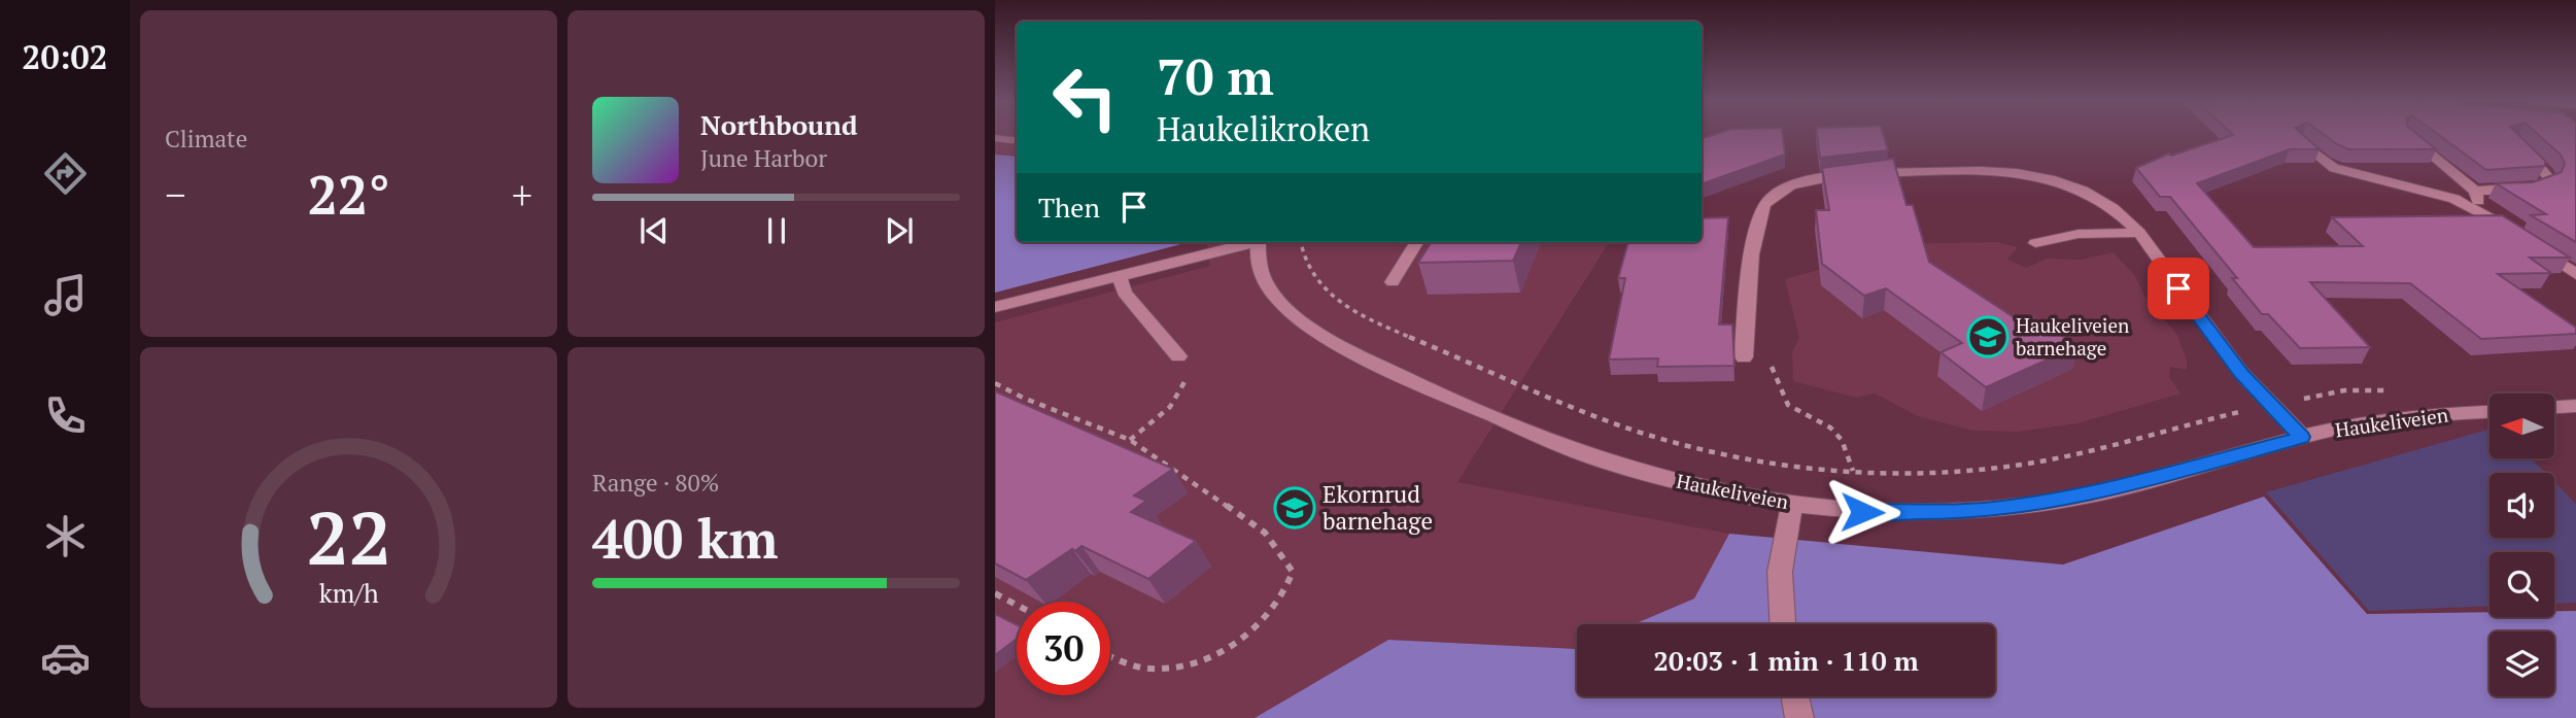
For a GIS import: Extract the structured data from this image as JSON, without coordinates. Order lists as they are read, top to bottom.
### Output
{
  "streets": {
    "street": ["Haukeliveien"]
  },
  "places": {
    "school or university": ["Haukeliveien barnehage", "Ekornrud barnehage"]
  },
  "north": "left",
  "page": {
    "tabs": "20:02",
    "tile": [
      "Climate",
      ["Range · 80%", "400 km"]
    ],
    "turn": ["70 m", "Haukelikroken"],
    "song": ["Northbound", "June Harbor"],
    "heat": ["−", "22°", "+"],
    "then": "Then",
    "limit": "30",
    "trip": "20:03 · 1 min · 110 m",
    "gauge": ["22", "km/h"]
  }
}
